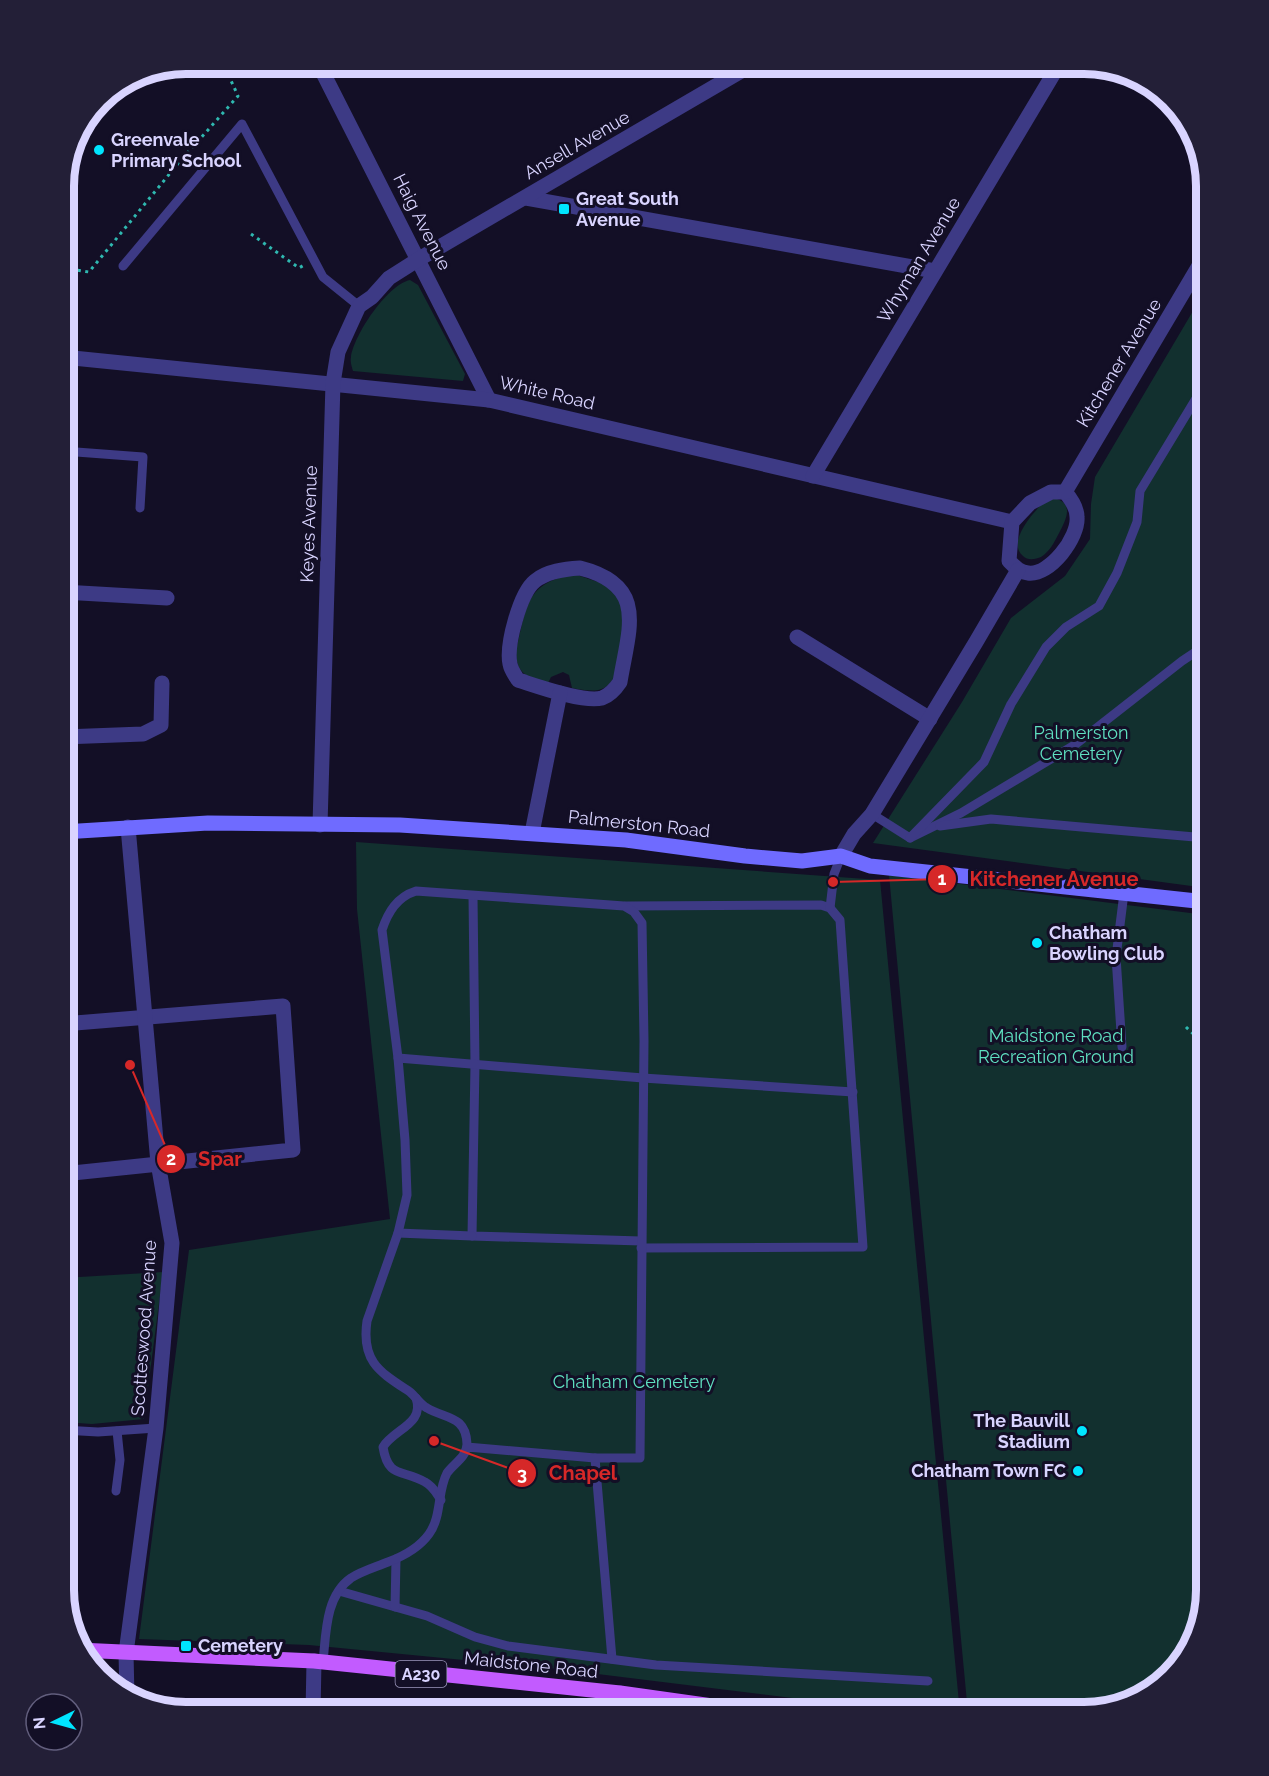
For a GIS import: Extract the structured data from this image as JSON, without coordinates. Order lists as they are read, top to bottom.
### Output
{
  "streets": {
    "main road": ["Maidstone Road", "A230"],
    "street": [
      "Ansell Avenue",
      "Haig Avenue",
      "Whyman Avenue",
      "Kitchener Avenue",
      "White Road",
      "Keyes Avenue",
      "Palmerston Road",
      "Scotteswood Avenue"
    ]
  },
  "crossings": [
    ["Ansell Avenue", "Haig Avenue"],
    ["Ansell Avenue", "Keyes Avenue"],
    ["Haig Avenue", "White Road"],
    ["Haig Avenue", "Keyes Avenue"],
    ["Whyman Avenue", "White Road"],
    ["Kitchener Avenue", "White Road"],
    ["White Road", "Keyes Avenue"],
    ["Keyes Avenue", "Palmerston Road"],
    ["Palmerston Road", "Scotteswood Avenue"],
    ["Scotteswood Avenue", "Maidstone Road"]
  ],
  "parks": ["Palmerston Cemetery", "Maidstone Road Recreation Ground", "Chatham Cemetery"],
  "places": {
    "other": [
      "Greenvale Primary School",
      "Kitchener Avenue",
      "Chatham Bowling Club",
      "Spar",
      "The Bauvill Stadium",
      "Chapel",
      "Chatham Town FC"
    ],
    "transit": ["Great South Avenue", "Cemetery"]
  },
  "north": "left"
}
